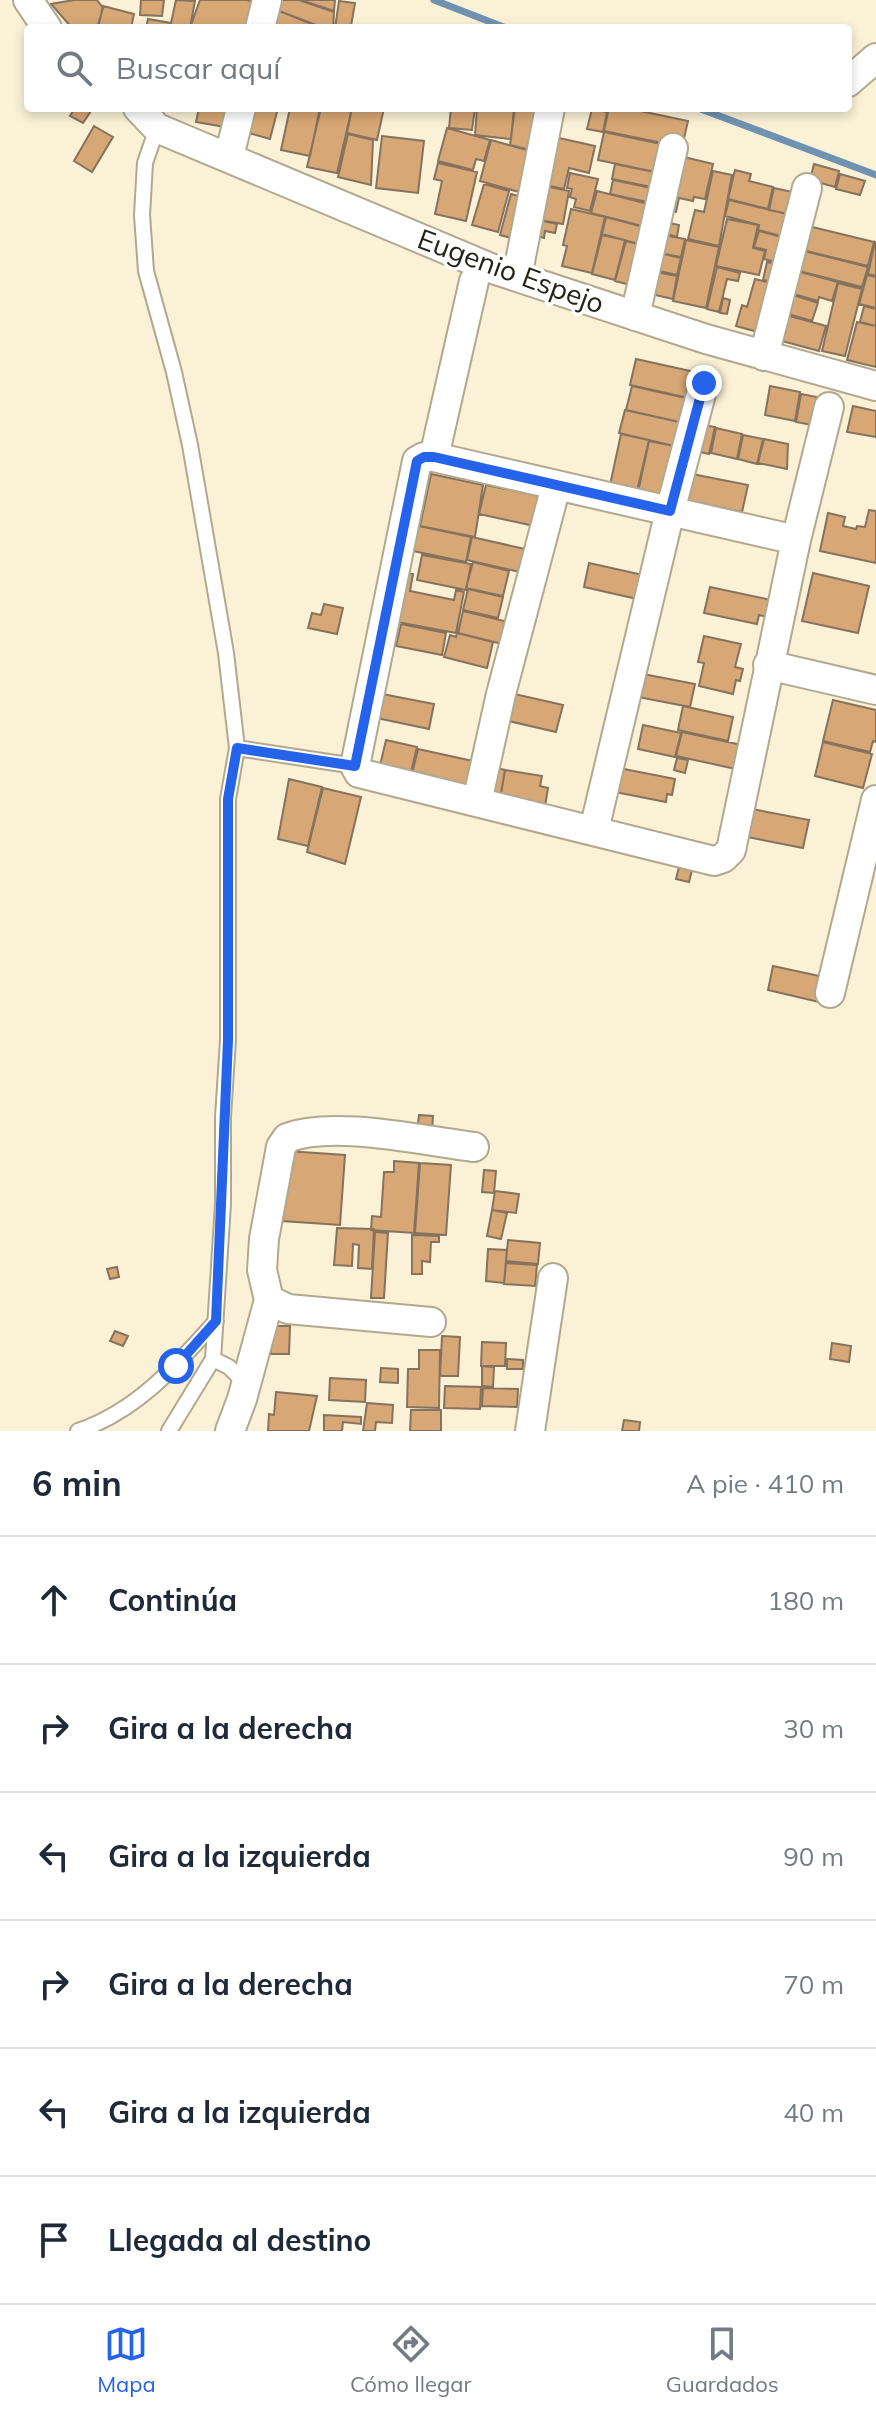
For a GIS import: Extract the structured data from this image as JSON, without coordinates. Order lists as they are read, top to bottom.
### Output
{
  "streets": {
    "street": ["Eugenio Espejo"]
  },
  "page": {
    "search": "Buscar aquí",
    "heading": ["6 min", "A pie · 410 m"],
    "list": [
      ["Continúa", "180 m"],
      ["Gira a la derecha", "30 m"],
      ["Gira a la izquierda", "90 m"],
      ["Gira a la derecha", "70 m"],
      ["Gira a la izquierda", "40 m"],
      "Llegada al destino"
    ],
    "nav": ["Mapa", "Cómo llegar", "Guardados"]
  }
}
